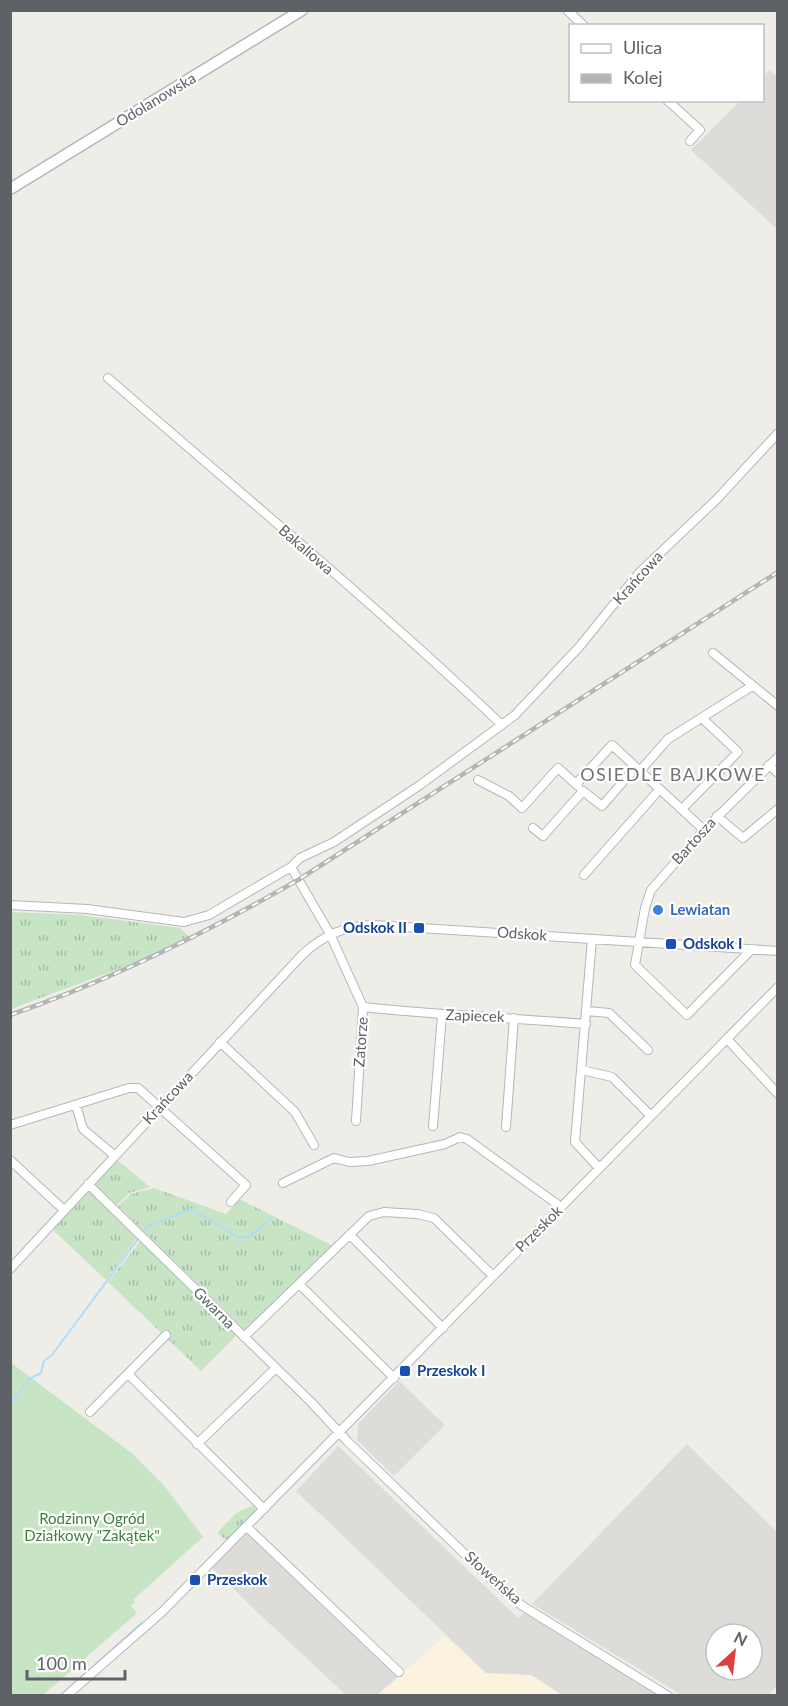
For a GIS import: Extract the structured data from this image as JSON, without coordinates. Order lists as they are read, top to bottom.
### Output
{
  "streets": {
    "main road": ["Odolanowska"],
    "street": [
      "Bakaliowa",
      "Krańcowa",
      "Bartosza",
      "Odskok",
      "Zapiecek",
      "Zatorze",
      "Przeskok",
      "Gwarna",
      "Słoweńska"
    ]
  },
  "crossings": [
    ["Bakaliowa", "Krańcowa"],
    ["Krańcowa", "Odskok"],
    ["Krańcowa", "Zatorze"],
    ["Krańcowa", "Gwarna"],
    ["Bartosza", "Odskok"],
    ["Odskok", "Zatorze"],
    ["Zapiecek", "Zatorze"],
    ["Przeskok", "Gwarna"],
    ["Przeskok", "Słoweńska"],
    ["Gwarna", "Słoweńska"]
  ],
  "districts": ["OSIEDLE BAJKOWE"],
  "parks": ["Rodzinny Ogród Działkowy \"Zakątek\""],
  "places": {
    "other": ["Lewiatan"],
    "transit": [
      "Odskok II",
      "Odskok I",
      "Przeskok I",
      "Przeskok"
    ]
  },
  "legend": ["Ulica", "Kolej"],
  "scale_bar": "100 m",
  "north": "top right"
}
